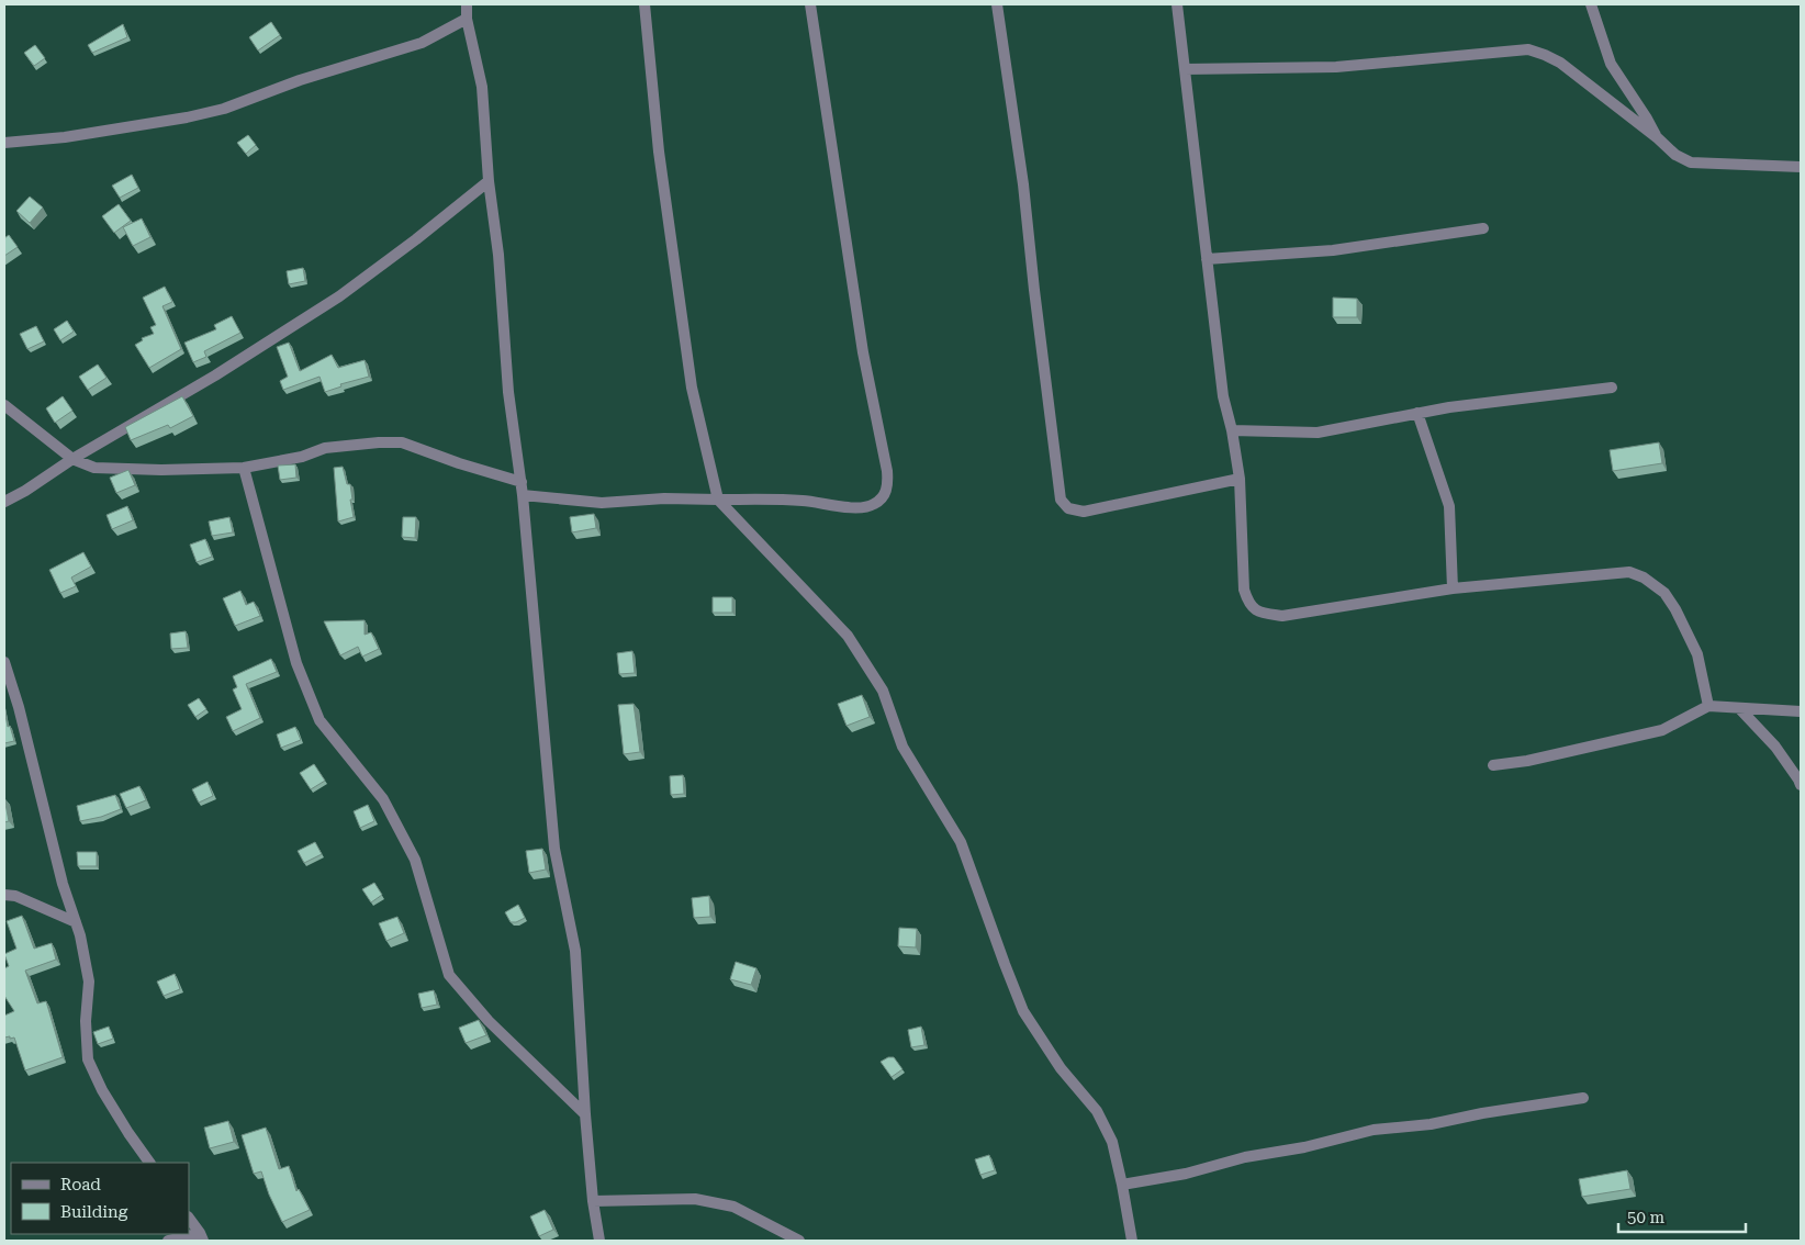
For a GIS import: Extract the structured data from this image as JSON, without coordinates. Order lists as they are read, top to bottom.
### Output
{
  "legend": ["Road", "Building"],
  "scale_bar": "50 m"
}
